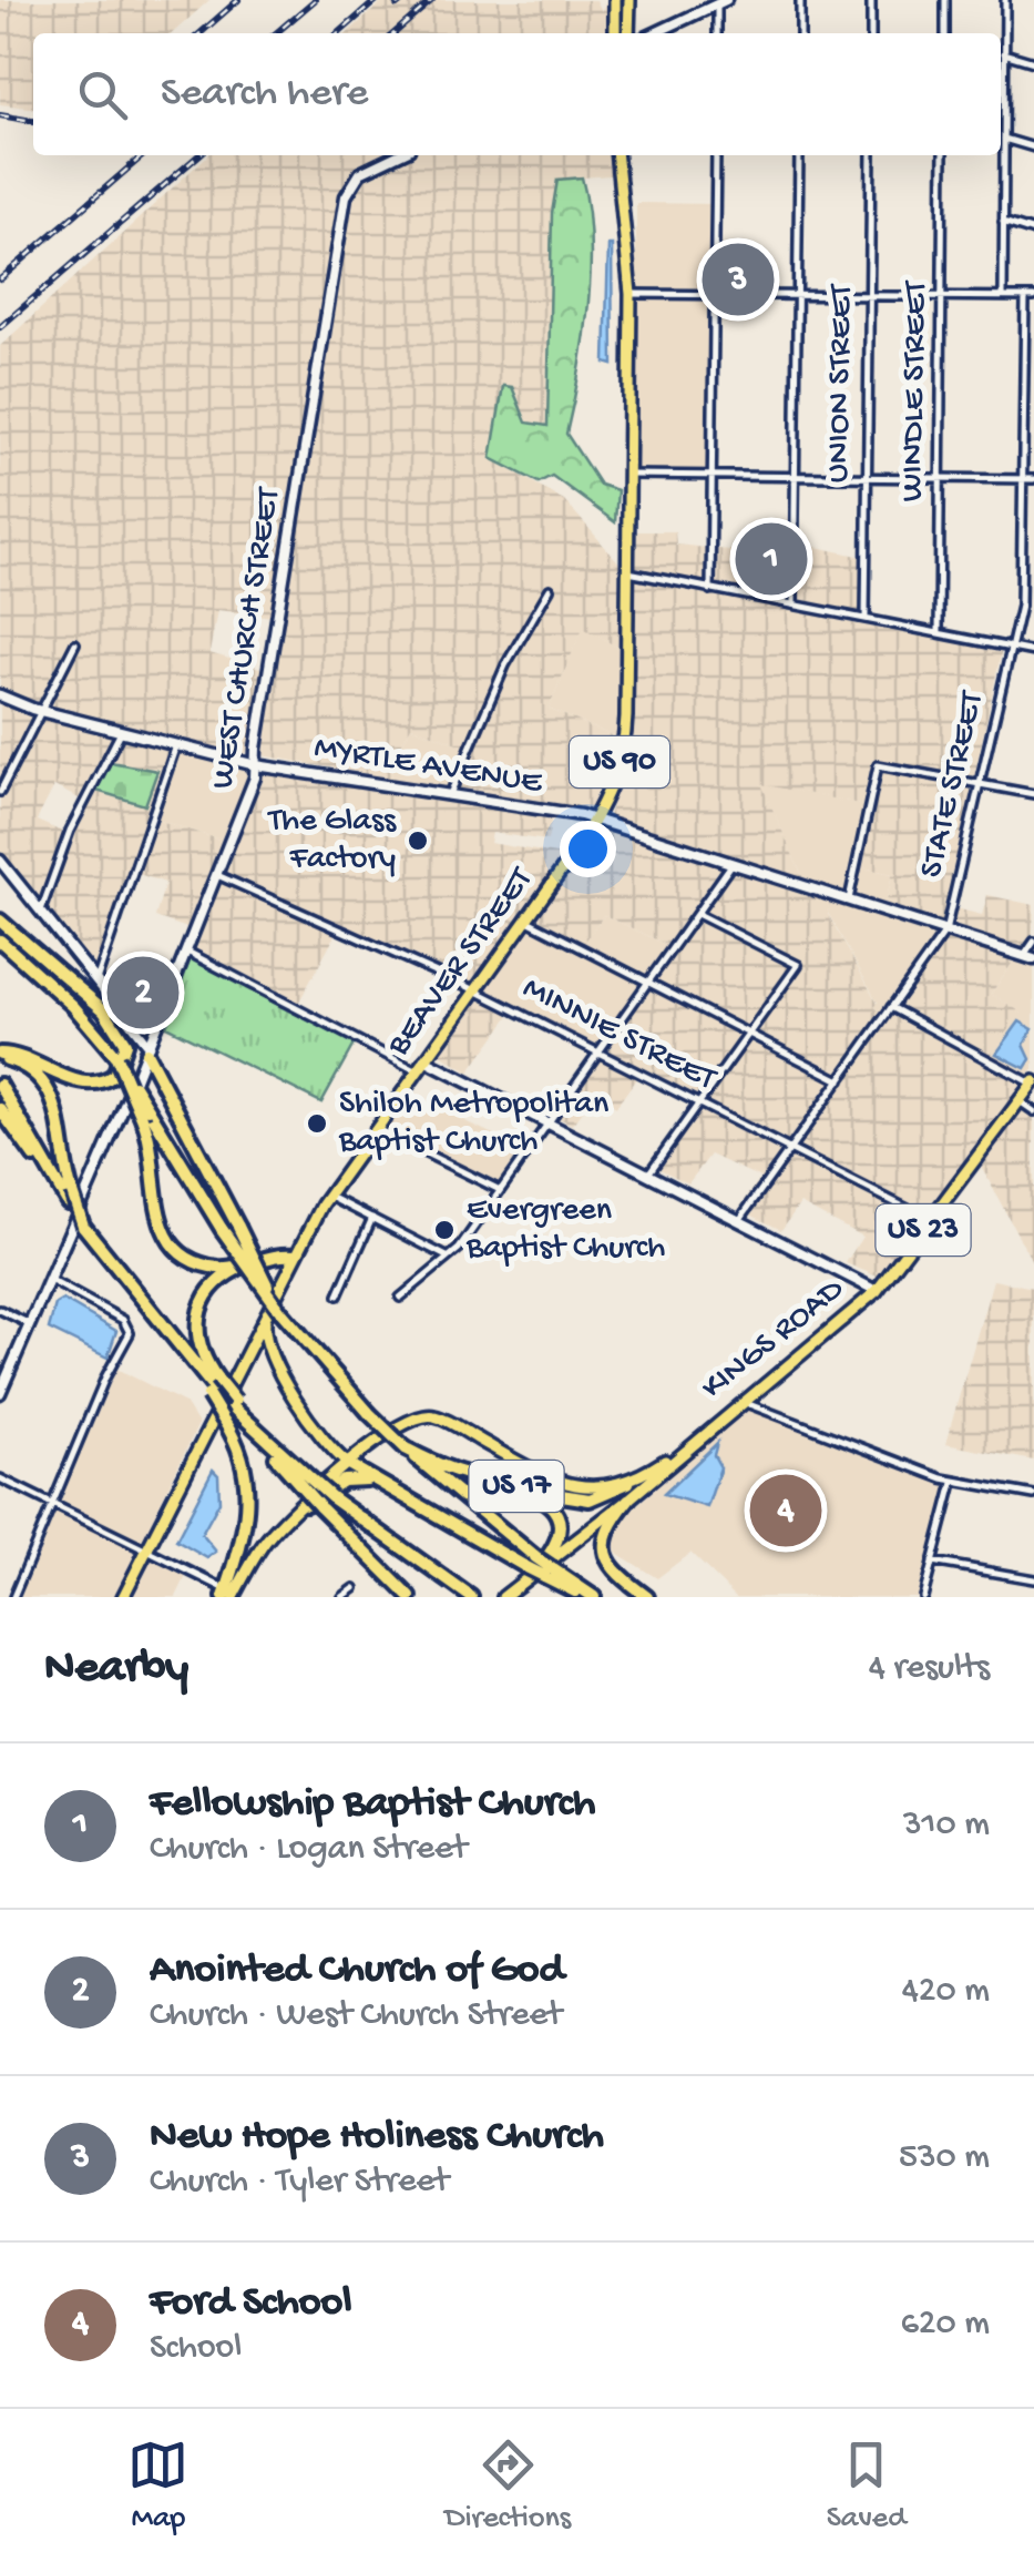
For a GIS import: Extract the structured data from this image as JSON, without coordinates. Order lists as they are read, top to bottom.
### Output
{
  "streets": {
    "highway": ["US 17"],
    "main road": [
      "US 90",
      "BEAVER STREET",
      "US 23",
      "KINGS ROAD"
    ],
    "street": [
      "UNION STREET",
      "WINDLE STREET",
      "WEST CHURCH STREET",
      "MYRTLE AVENUE",
      "STATE STREET",
      "MINNIE STREET"
    ]
  },
  "crossings": [
    ["WEST CHURCH STREET", "MYRTLE AVENUE"],
    ["WEST CHURCH STREET", "MINNIE STREET"],
    ["MYRTLE AVENUE", "STATE STREET"],
    ["MYRTLE AVENUE", "BEAVER STREET"],
    ["STATE STREET", "MINNIE STREET"],
    ["BEAVER STREET", "MINNIE STREET"],
    ["MINNIE STREET", "KINGS ROAD"],
    ["US 23", "KINGS ROAD"],
    ["KINGS ROAD", "US 17"]
  ],
  "places": ["The Glass Factory", "Shiloh Metropolitan Baptist Church", "Evergreen Baptist Church"],
  "page": {
    "search": "Search here",
    "pins": [
      "3",
      "1",
      "2",
      "4"
    ],
    "heading": ["Nearby", "4 results"],
    "list": [
      {
        "mark": "1",
        "name": "Fellowship Baptist Church",
        "note": "Church · Logan Street",
        "value": "310 m"
      },
      {
        "mark": "2",
        "name": "Anointed Church of God",
        "note": "Church · West Church Street",
        "value": "420 m"
      },
      {
        "mark": "3",
        "name": "New Hope Holiness Church",
        "note": "Church · Tyler Street",
        "value": "530 m"
      },
      {
        "mark": "4",
        "name": "Ford School",
        "note": "School",
        "value": "620 m"
      }
    ],
    "nav": ["Map", "Directions", "Saved"]
  }
}
